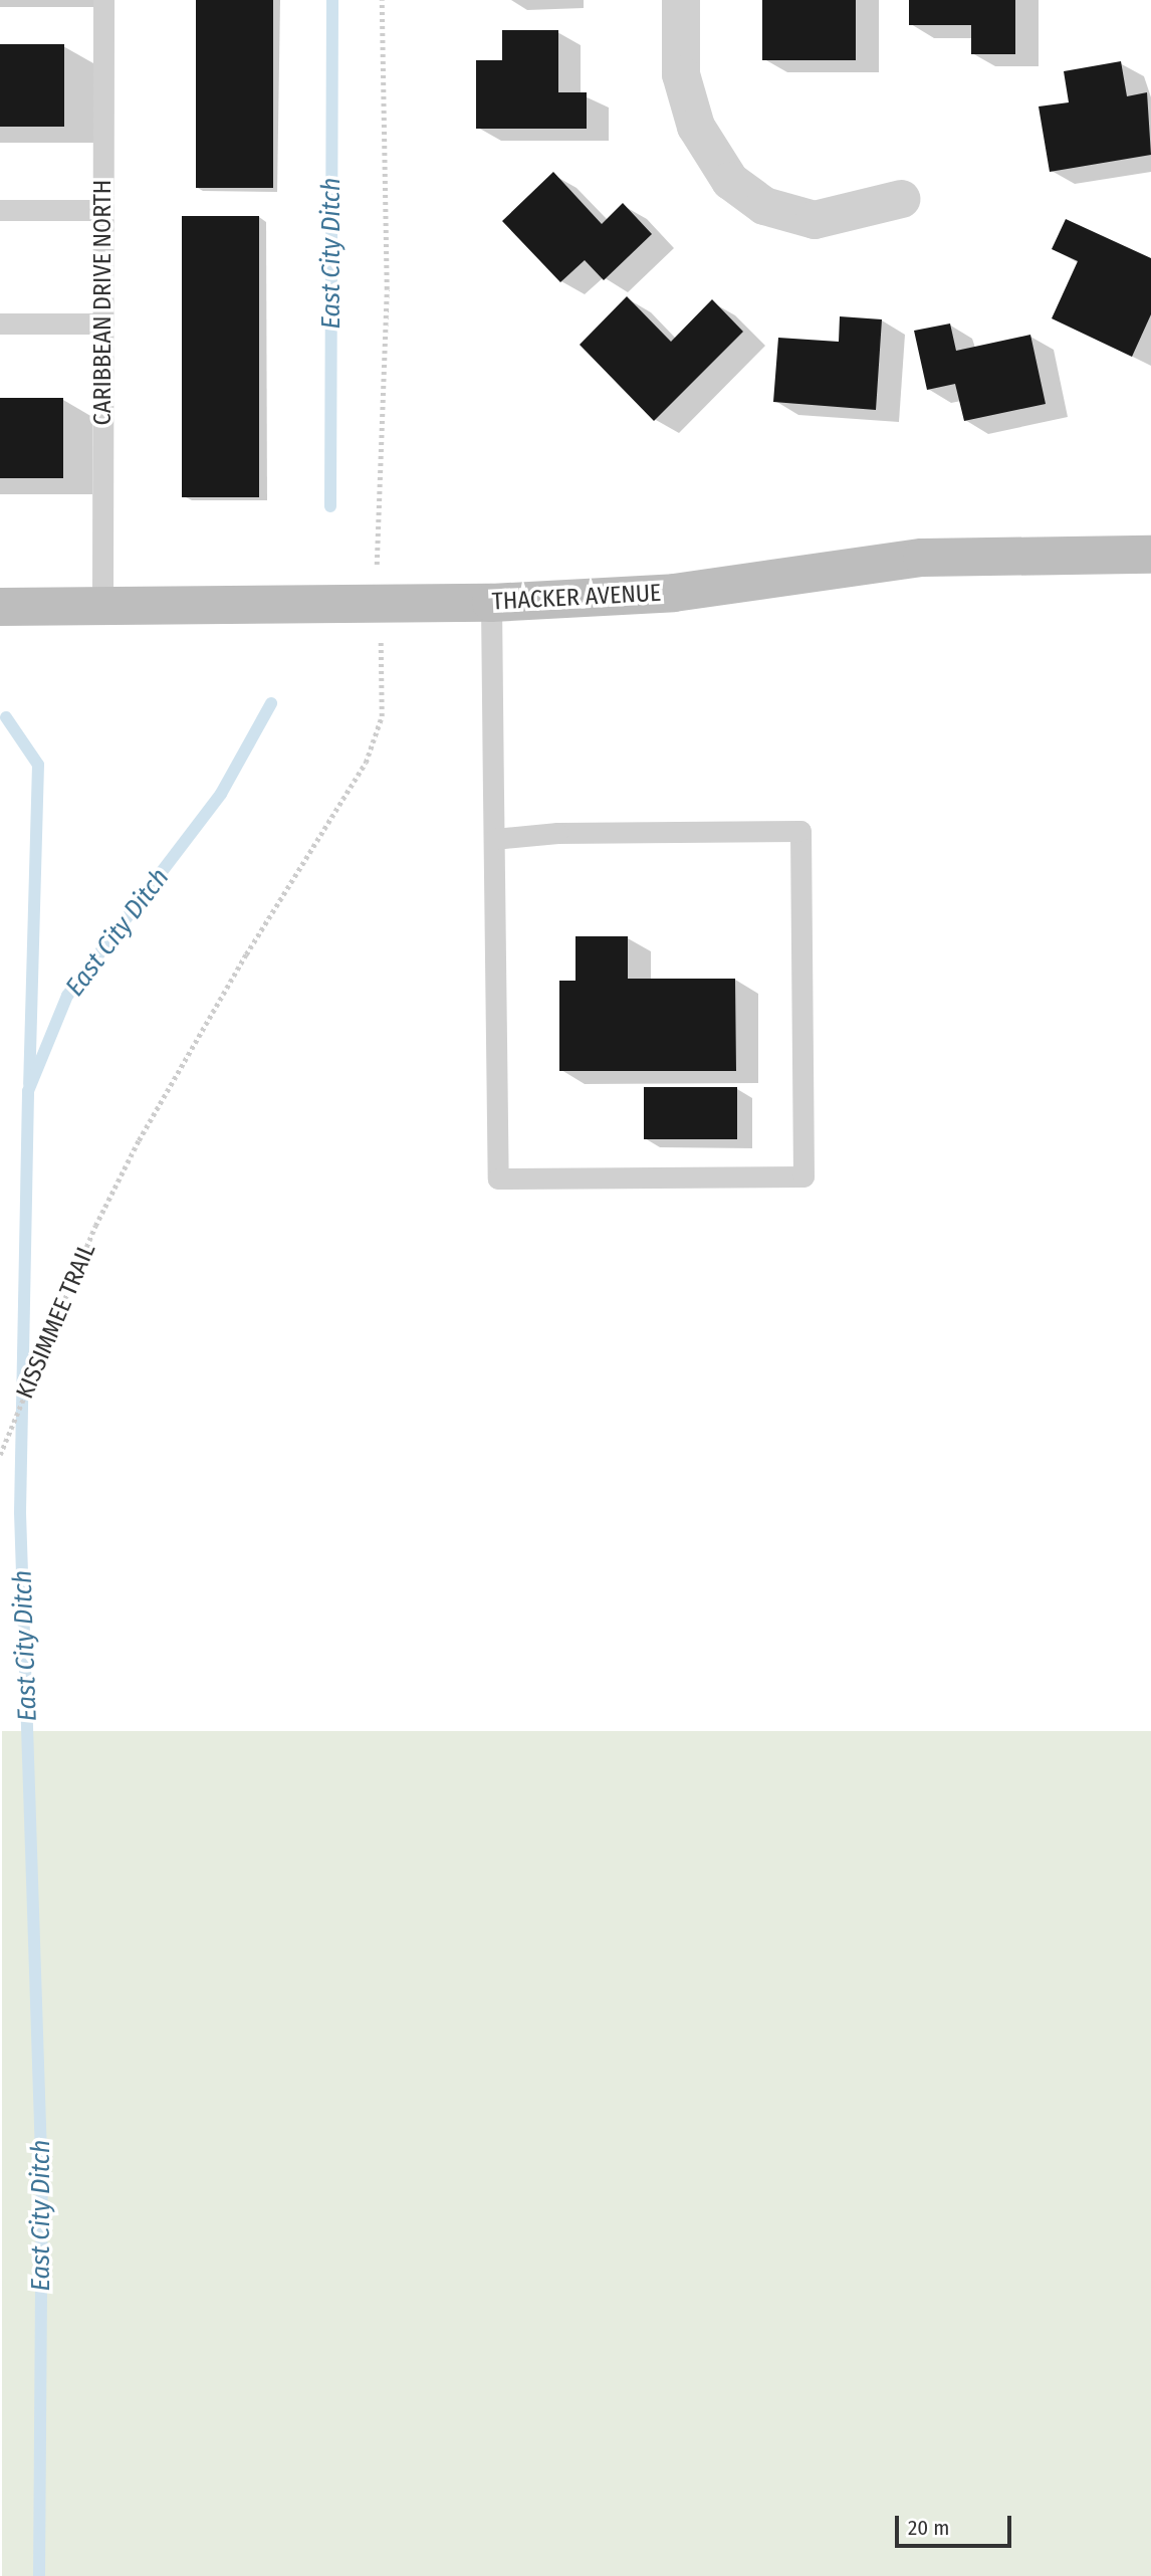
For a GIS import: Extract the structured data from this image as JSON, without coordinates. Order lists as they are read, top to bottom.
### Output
{
  "streets": {
    "street": ["THACKER AVENUE"],
    "lane": ["CARIBBEAN DRIVE NORTH"],
    "path": ["KISSIMMEE TRAIL"]
  },
  "crossings": [
    ["CARIBBEAN DRIVE NORTH", "THACKER AVENUE"]
  ],
  "water": ["East City Ditch"],
  "scale_bar": "20 m"
}
